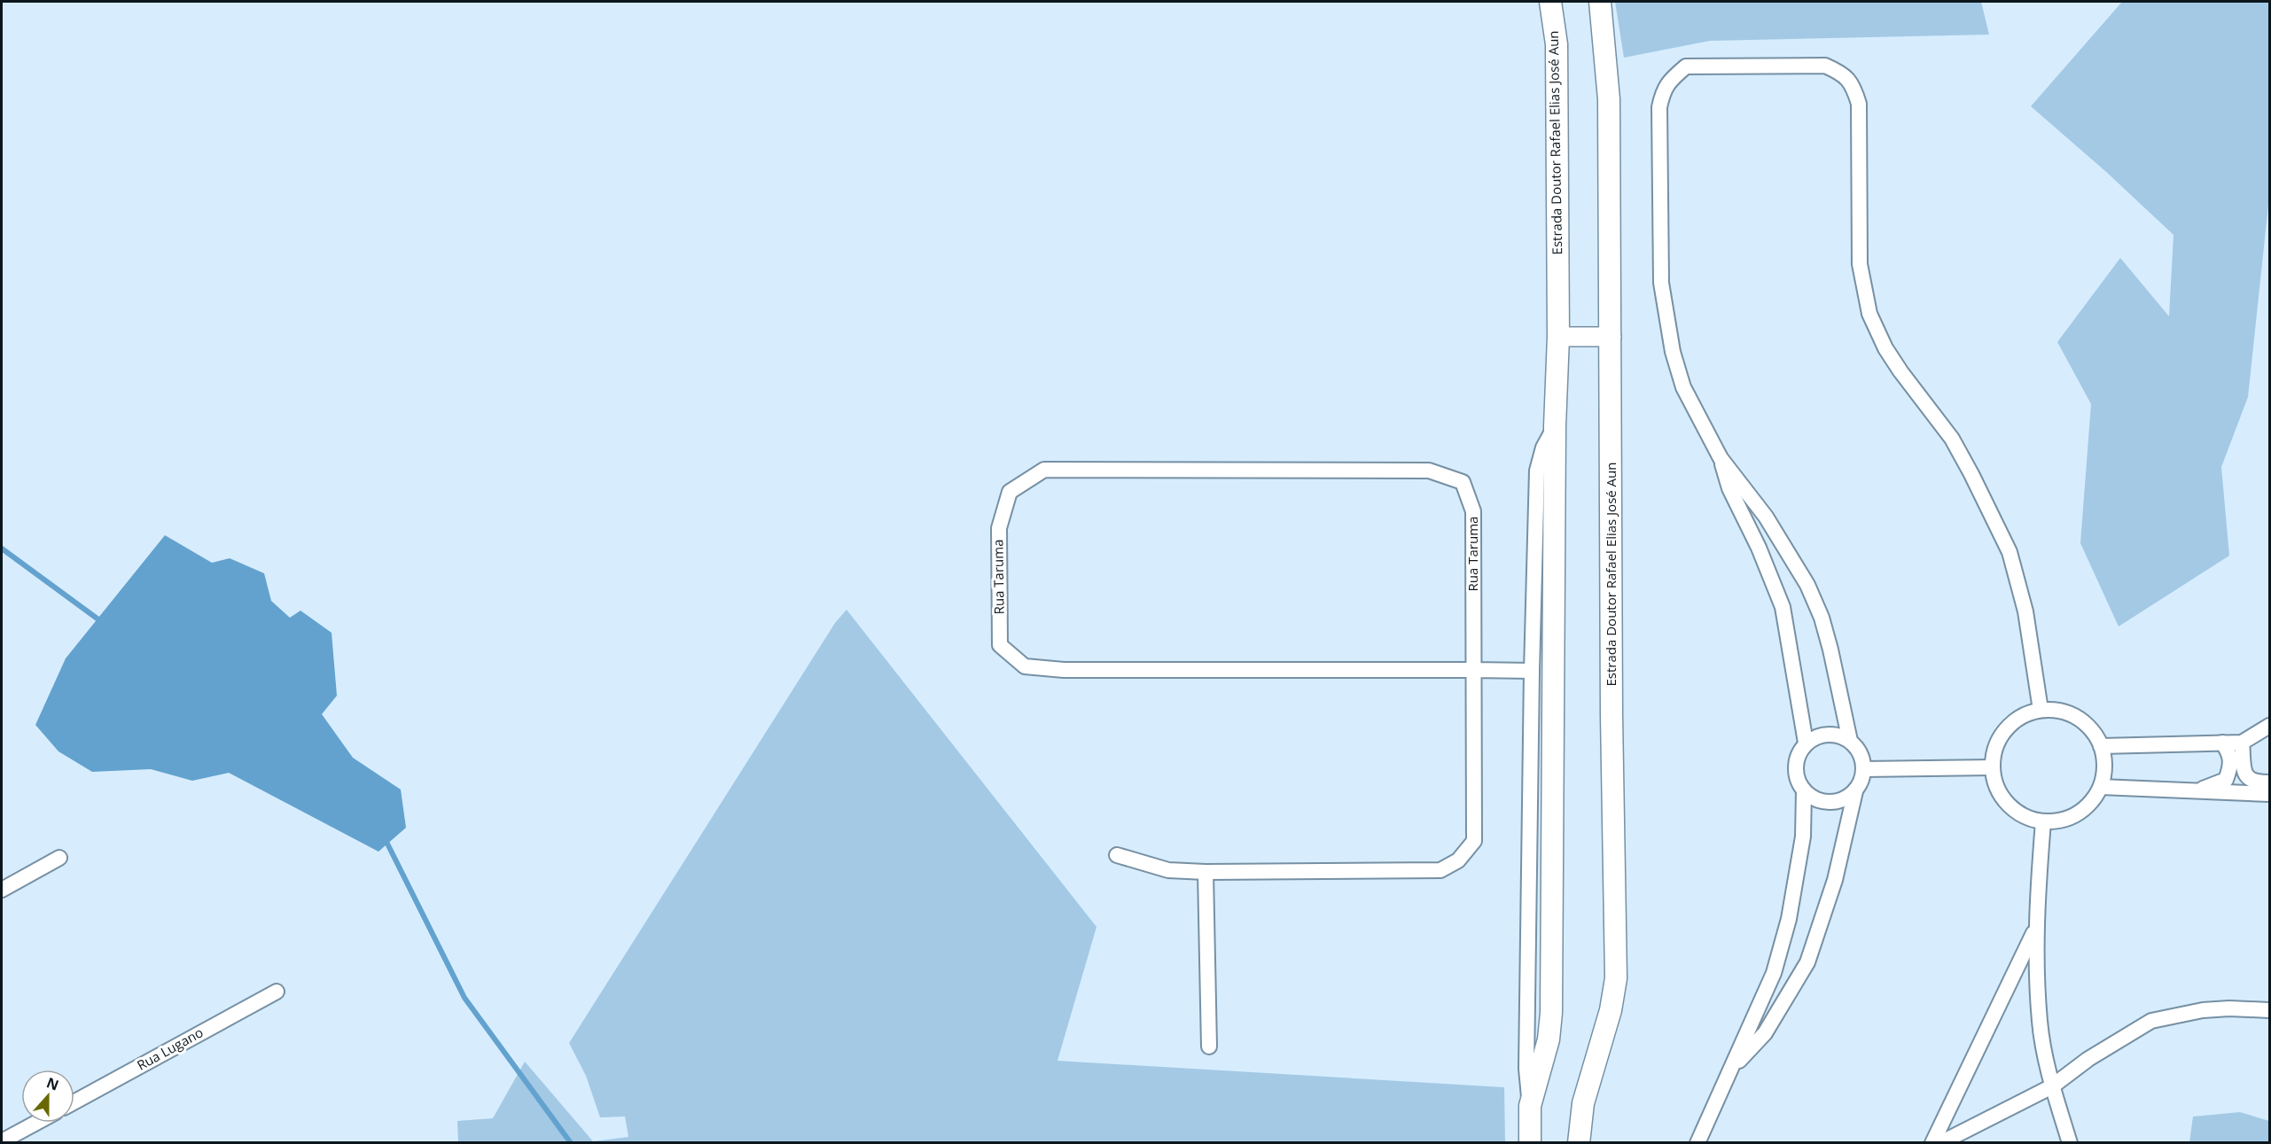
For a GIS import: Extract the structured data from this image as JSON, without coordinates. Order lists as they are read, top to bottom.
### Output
{
  "streets": {
    "main road": ["Estrada Doutor Rafael Elias José Aun"],
    "street": ["Rua Taruma", "Rua Lugano"]
  },
  "north": "top"
}
